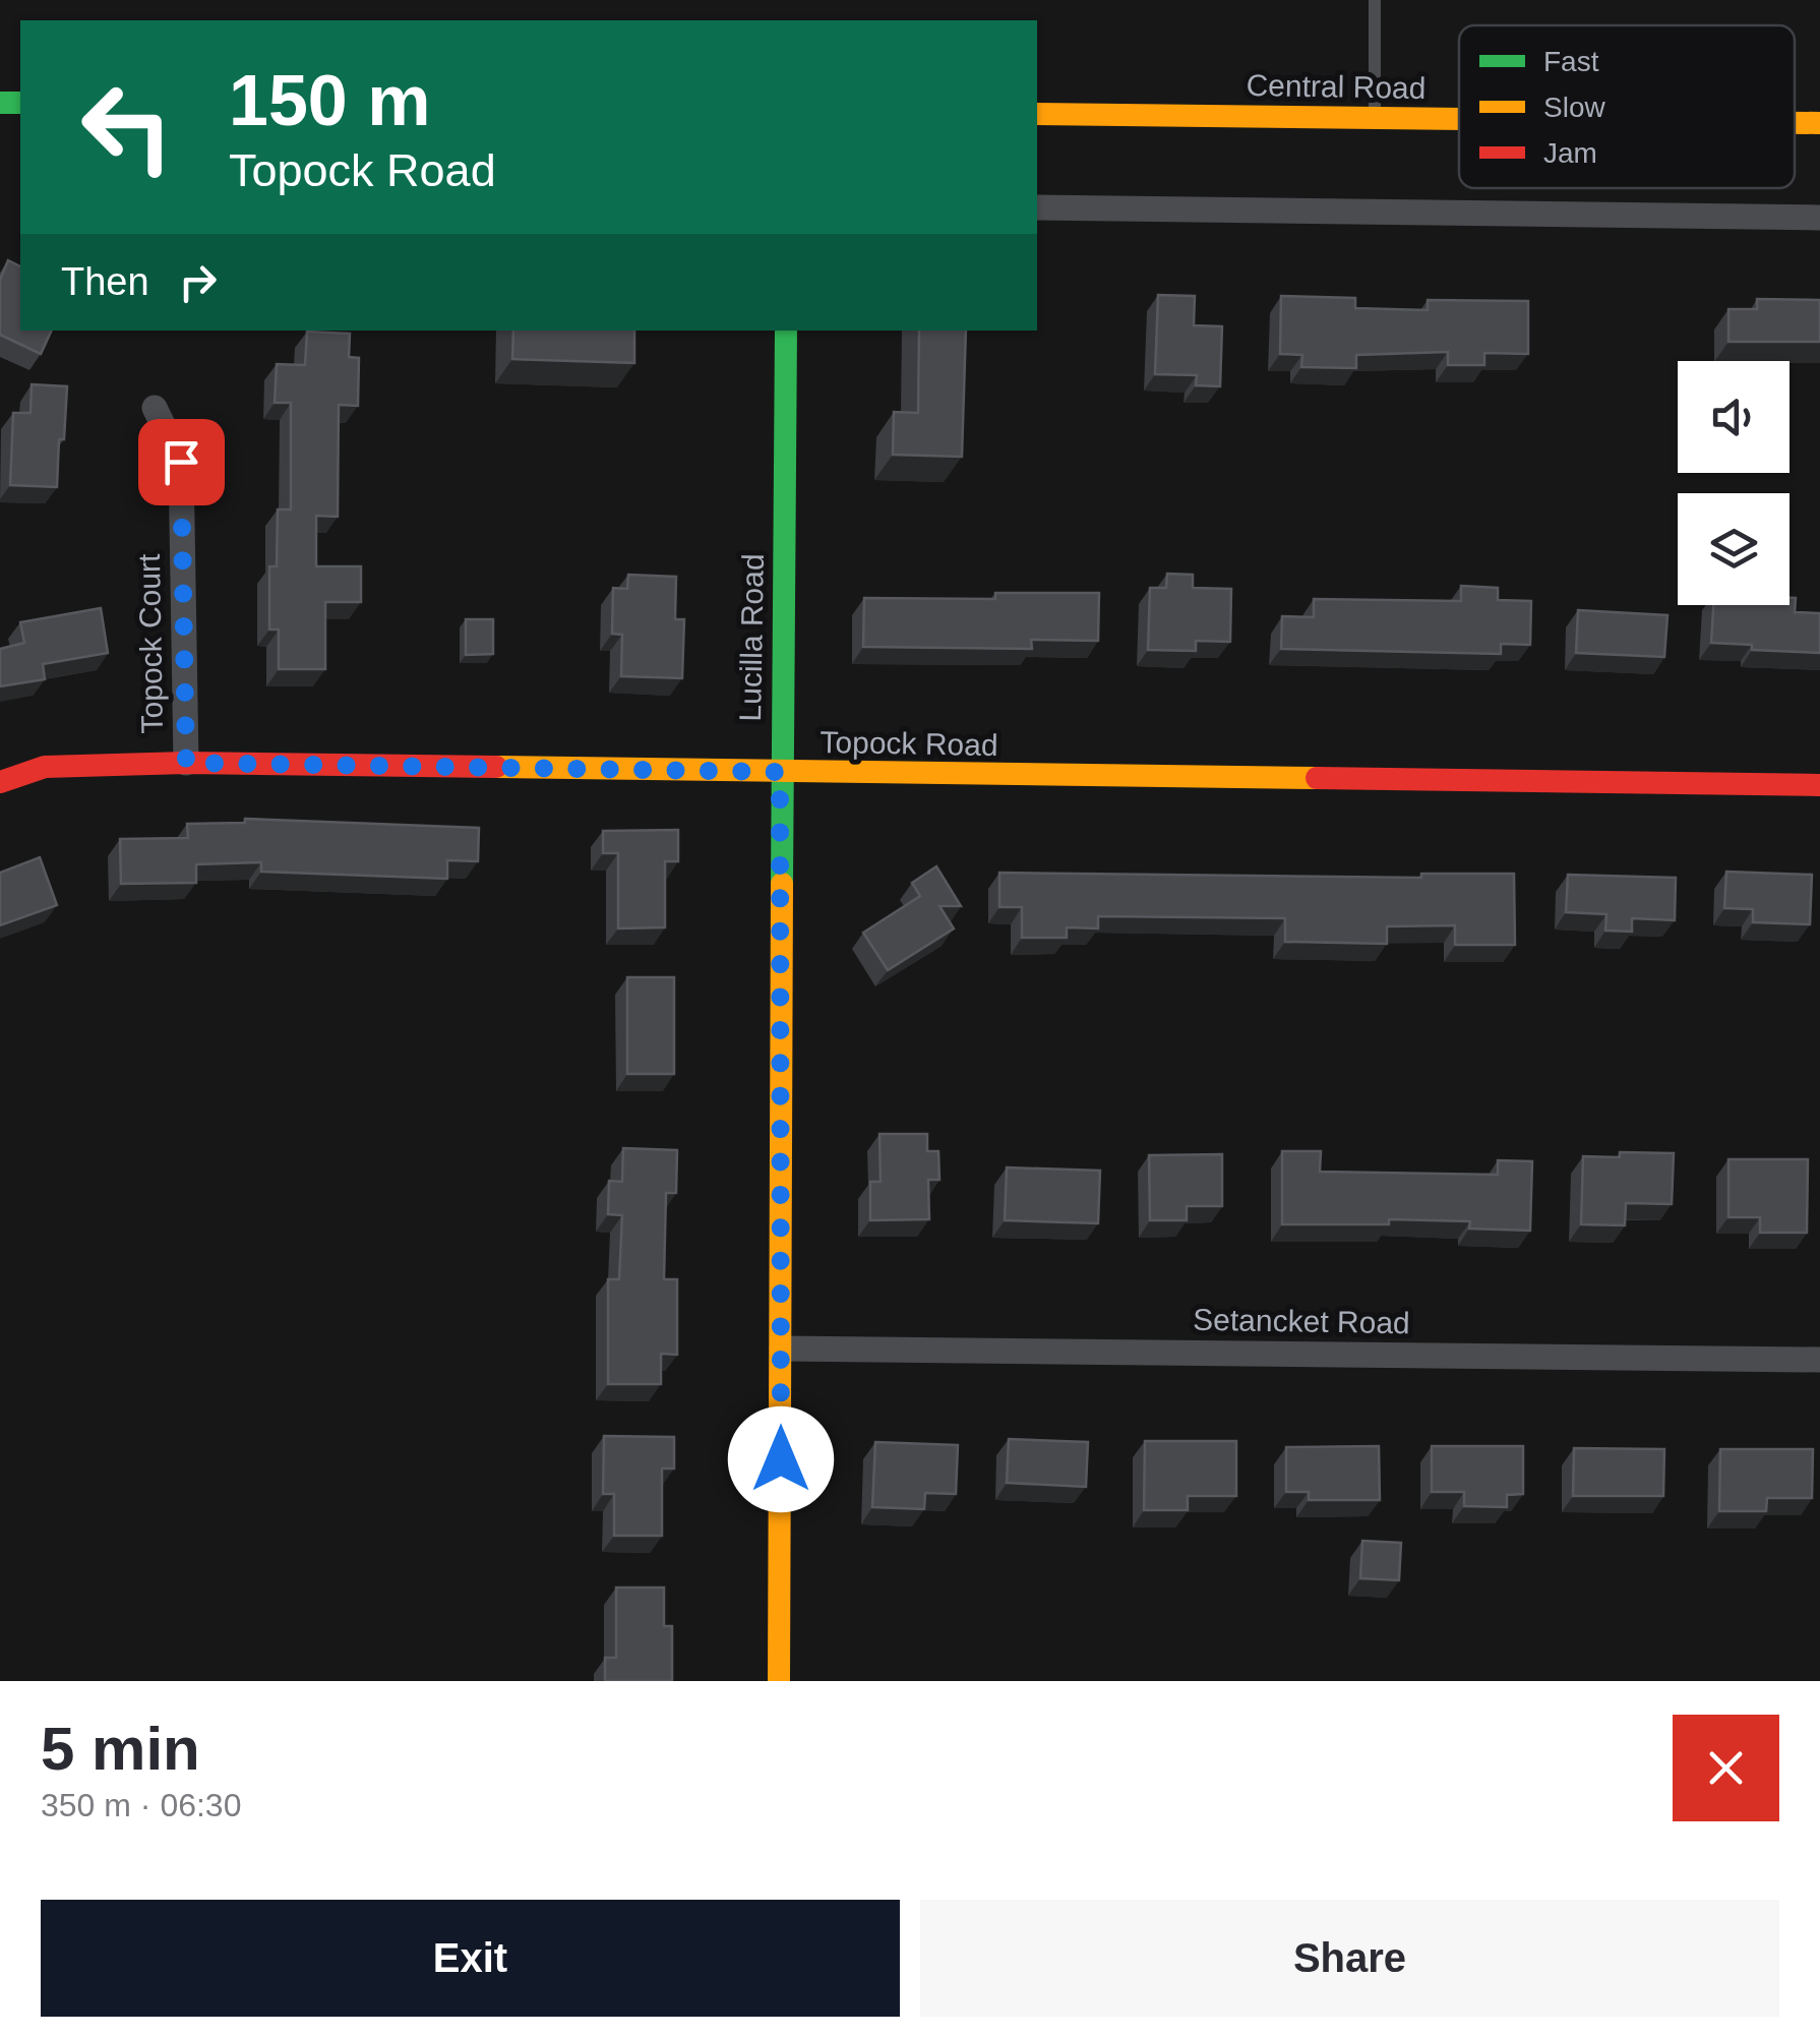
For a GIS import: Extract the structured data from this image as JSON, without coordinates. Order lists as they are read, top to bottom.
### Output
{
  "streets": {
    "street": [
      "Central Road",
      "Lucilla Road",
      "Topock Court",
      "Topock Road",
      "Setancket Road"
    ]
  },
  "crossings": [
    ["Lucilla Road", "Topock Road"],
    ["Lucilla Road", "Setancket Road"],
    ["Topock Court", "Topock Road"]
  ],
  "legend": ["Fast", "Slow", "Jam"],
  "page": {
    "turn": ["150 m", "Topock Road"],
    "then": "Then",
    "heading": ["5 min", "350 m · 06:30"],
    "buttons": ["Exit", "Share"]
  }
}
